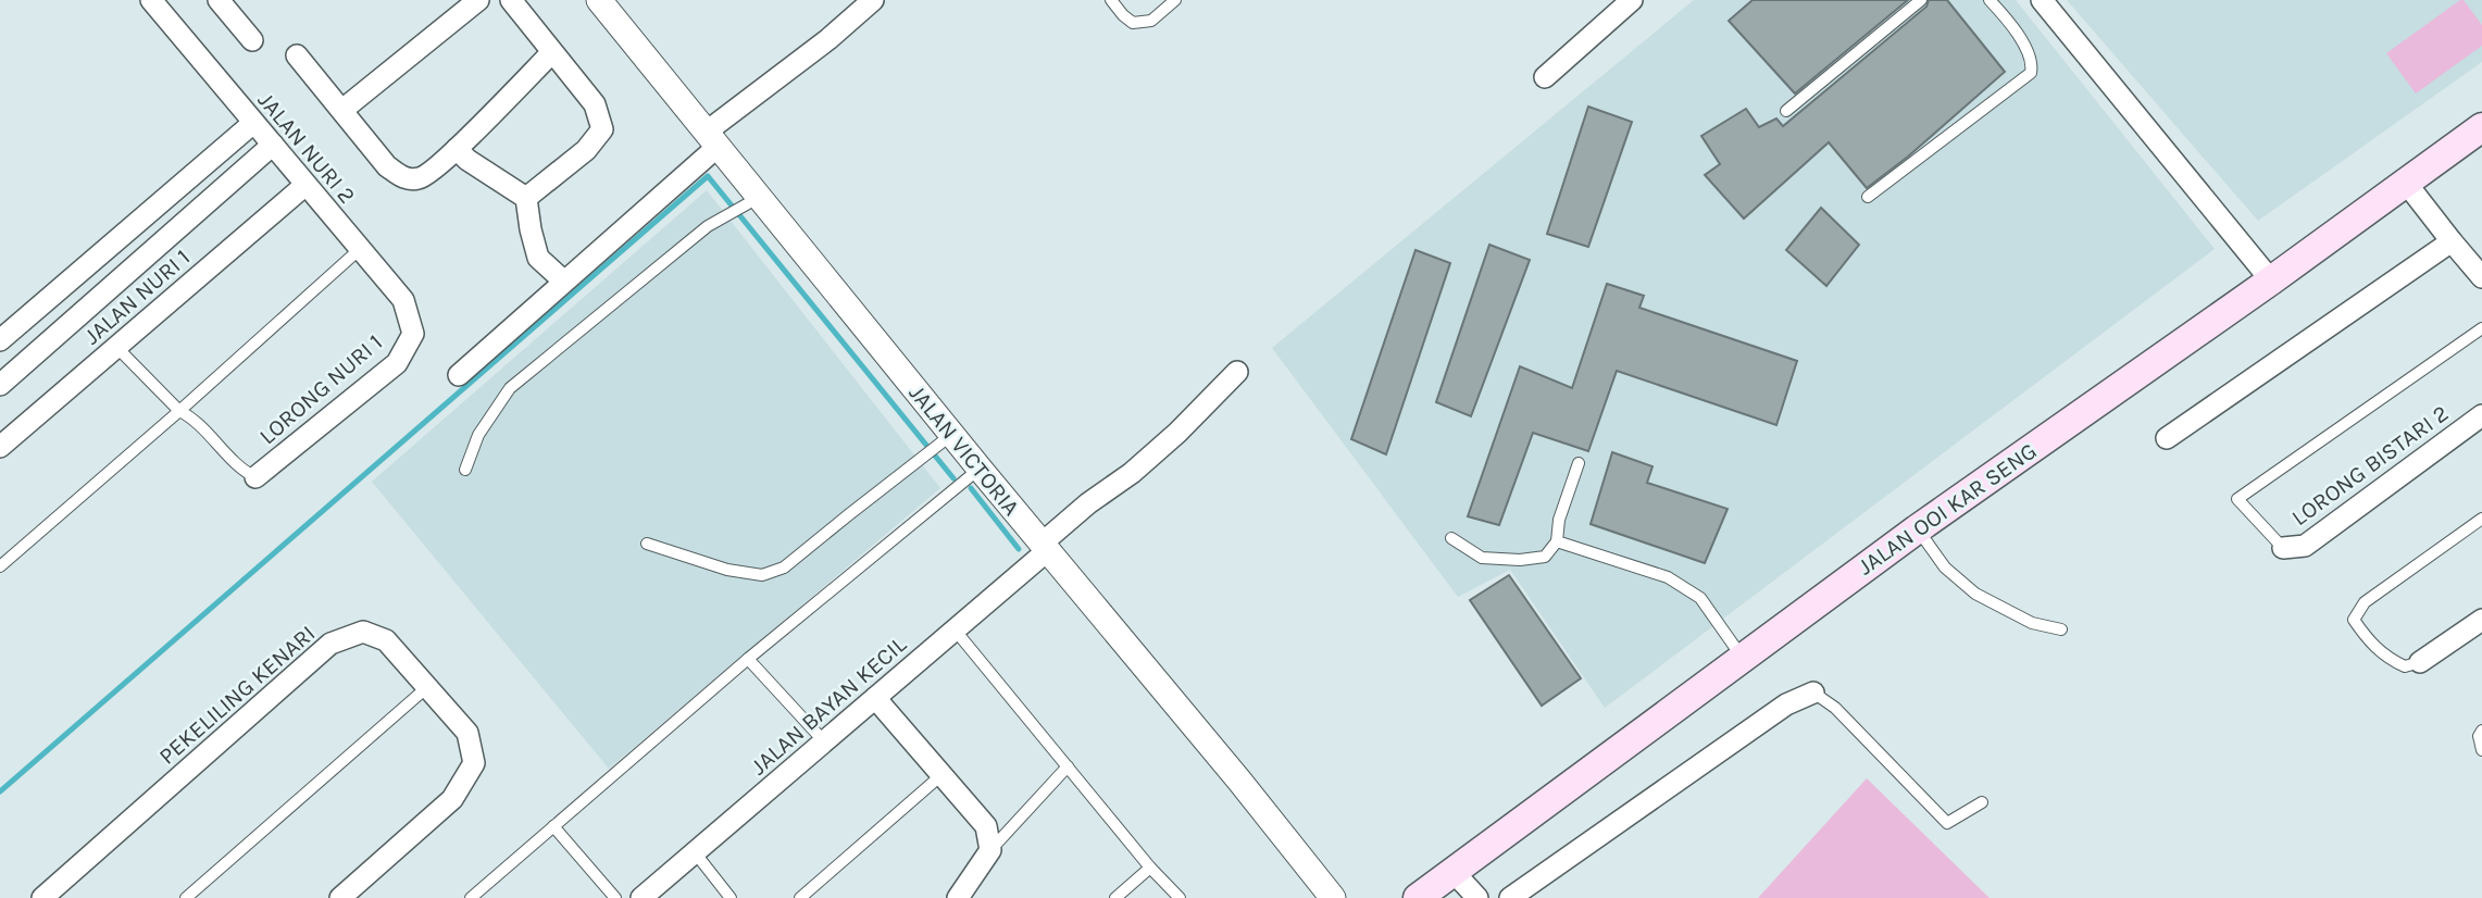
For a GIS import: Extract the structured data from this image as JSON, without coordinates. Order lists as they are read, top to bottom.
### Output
{
  "streets": {
    "main road": ["JALAN OOI KAR SENG"],
    "street": [
      "JALAN NURI 2",
      "JALAN NURI 1",
      "LORONG NURI 1",
      "JALAN VICTORIA",
      "LORONG BISTARI 2",
      "PEKELILING KENARI",
      "JALAN BAYAN KECIL"
    ]
  },
  "crossings": [
    ["JALAN NURI 2", "JALAN NURI 1"],
    ["JALAN NURI 2", "LORONG NURI 1"],
    ["JALAN VICTORIA", "JALAN BAYAN KECIL"]
  ]
}
